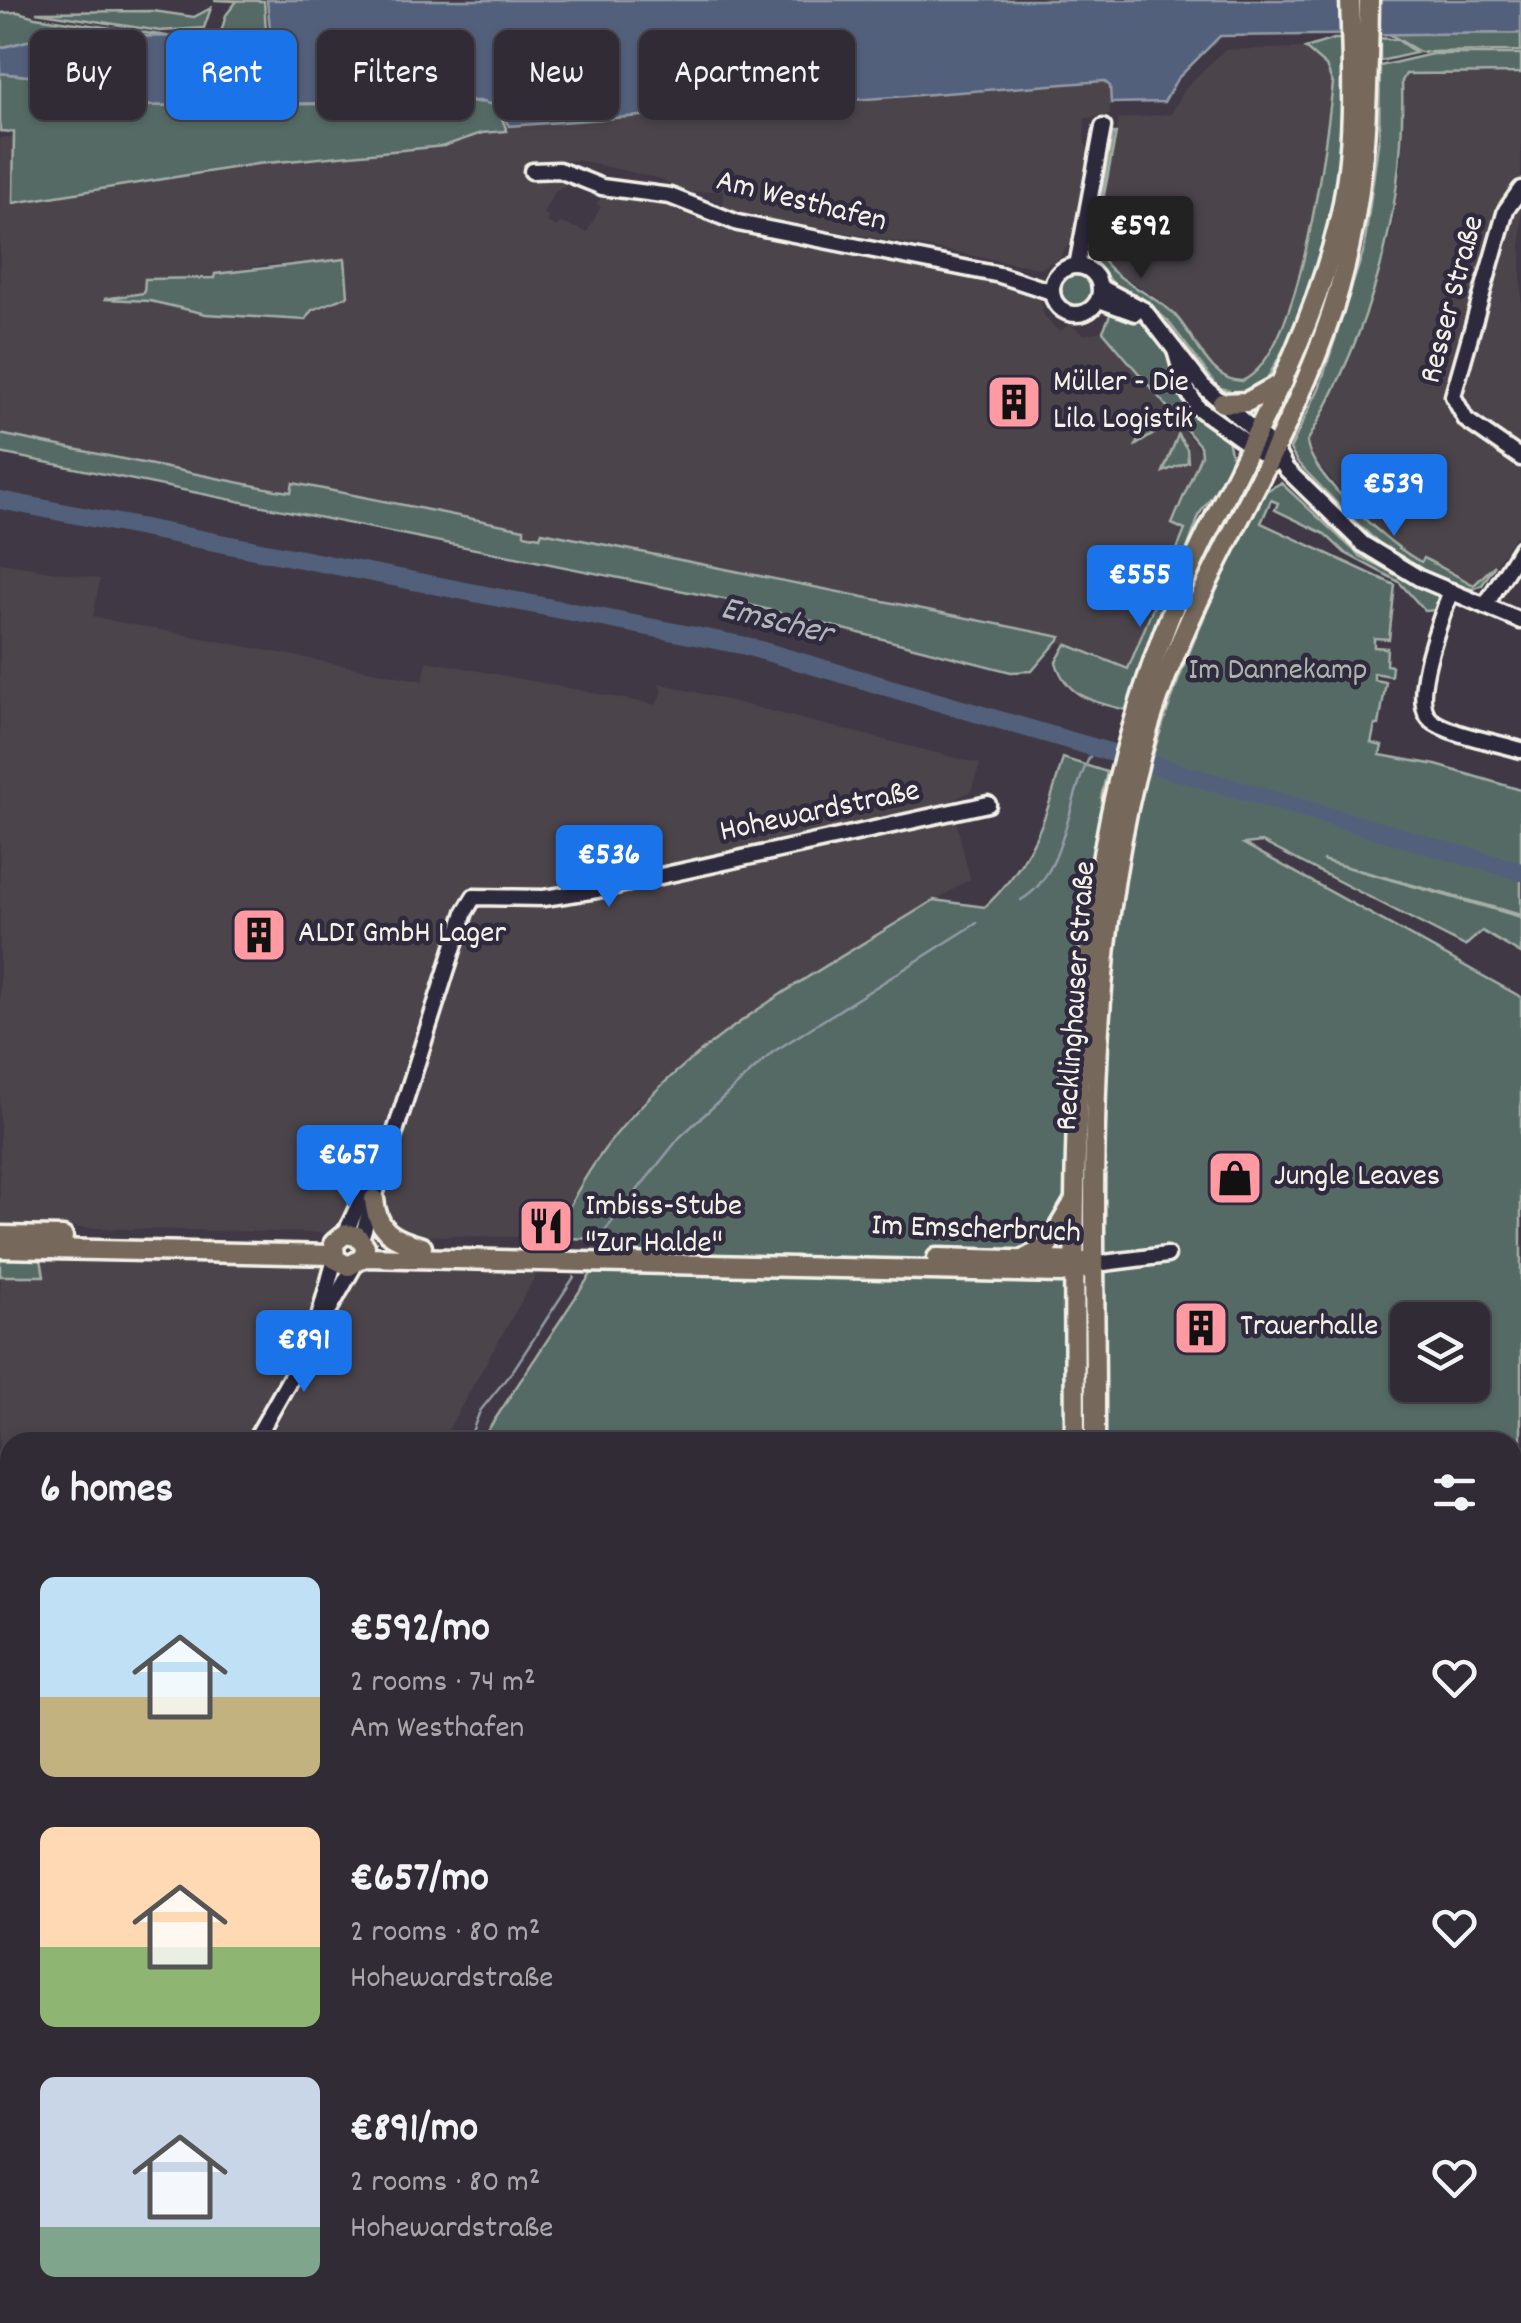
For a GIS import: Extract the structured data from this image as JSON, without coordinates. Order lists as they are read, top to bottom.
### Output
{
  "streets": {
    "main road": ["Recklinghauser Straße", "Im Emscherbruch"],
    "street": ["Am Westhafen", "Resser Straße", "Hohewardstraße"]
  },
  "crossings": [
    ["Am Westhafen", "Recklinghauser Straße"],
    ["Hohewardstraße", "Im Emscherbruch"],
    ["Recklinghauser Straße", "Im Emscherbruch"]
  ],
  "water": ["Emscher"],
  "parks": ["Im Dannekamp"],
  "places": {
    "building": ["Müller - Die Lila Logistik", "ALDI GmbH Lager", "Trauerhalle"],
    "shop": ["Jungle Leaves"],
    "restaurant": ["Imbiss-Stube \"Zur Halde\""]
  },
  "page": {
    "chip": [
      "Buy",
      "Rent",
      "Filters",
      "New",
      "Apartment"
    ],
    "price": [
      "€592",
      "€539",
      "€555",
      "€536",
      "€657",
      "€891"
    ],
    "heading": "6 homes",
    "list": [
      {
        "name": "€592/mo",
        "note": "2 rooms · 74 m² · Am Westhafen"
      },
      {
        "name": "€657/mo",
        "note": "2 rooms · 80 m² · Hohewardstraße"
      },
      {
        "name": "€891/mo",
        "note": "2 rooms · 80 m² · Hohewardstraße"
      }
    ]
  }
}
